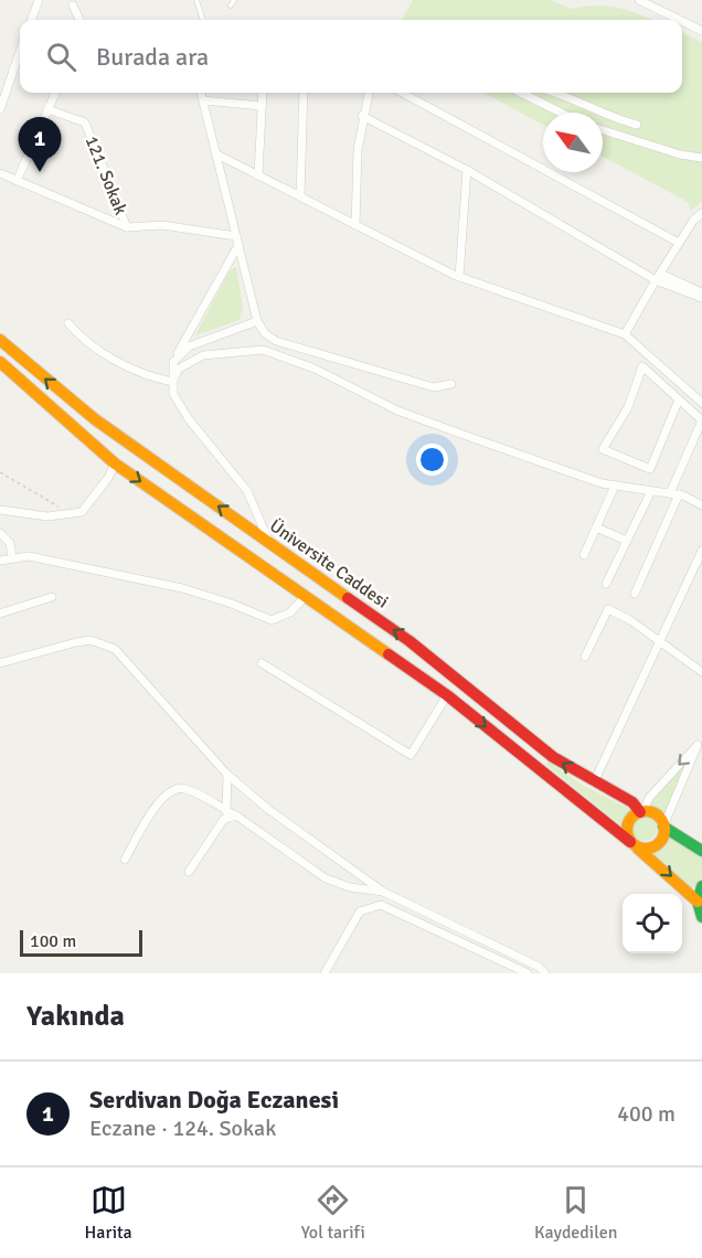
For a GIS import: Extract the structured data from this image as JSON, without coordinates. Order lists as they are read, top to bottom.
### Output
{
  "streets": {
    "main road": ["Üniversite Caddesi"],
    "street": ["121. Sokak"]
  },
  "scale_bar": "100 m",
  "north": "top left",
  "page": {
    "search": "Burada ara",
    "pins": "1",
    "scale": "100 m",
    "heading": "Yakında",
    "list": [
      {
        "mark": "1",
        "name": "Serdivan Doğa Eczanesi",
        "note": "Eczane · 124. Sokak",
        "value": "400 m"
      }
    ],
    "nav": ["Harita", "Yol tarifi", "Kaydedilen"]
  }
}
